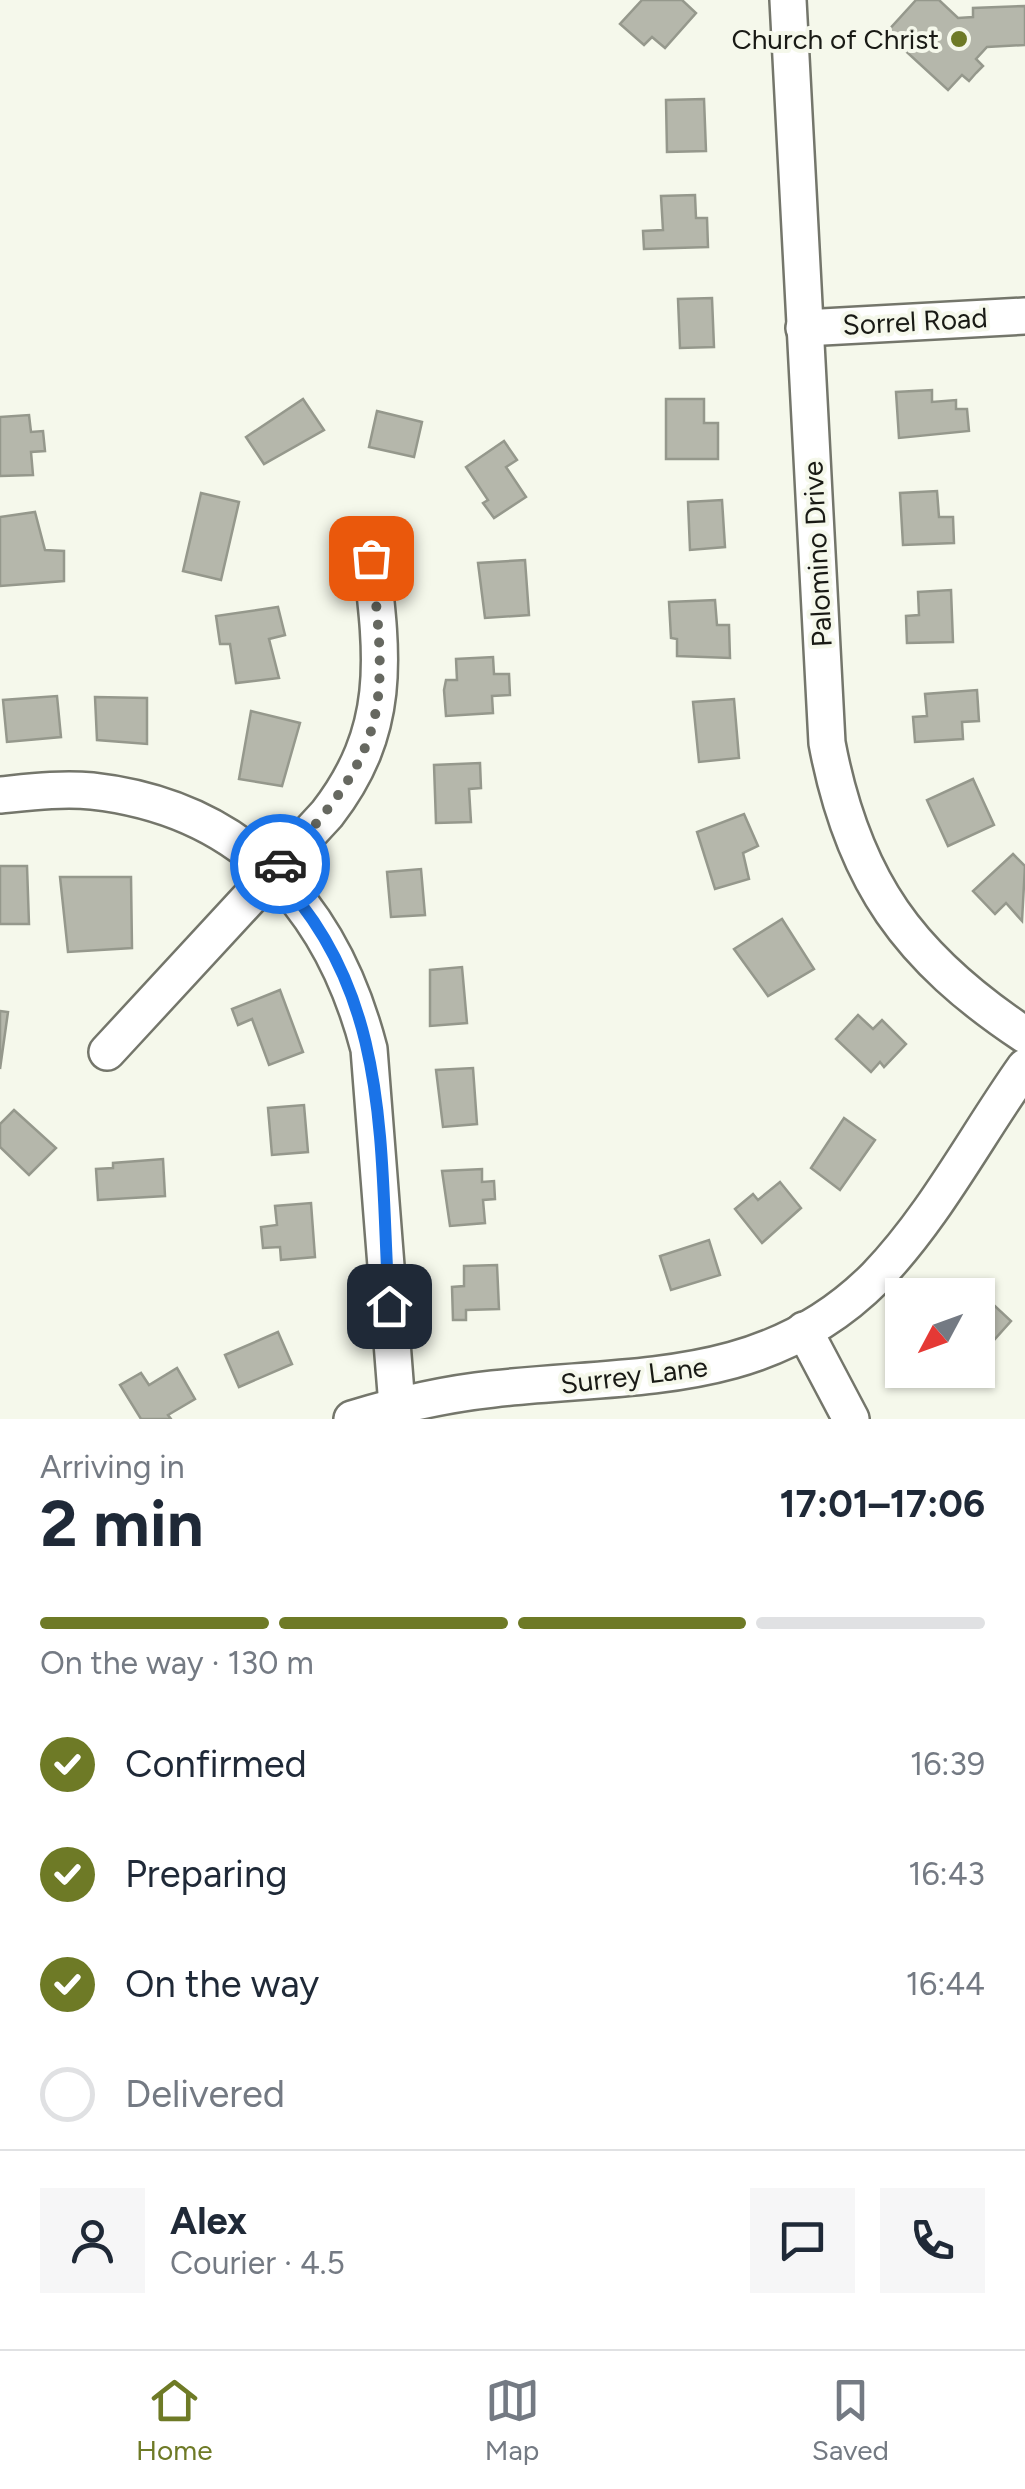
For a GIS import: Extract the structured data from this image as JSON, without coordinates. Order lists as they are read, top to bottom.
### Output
{
  "streets": {
    "street": ["Sorrel Road", "Palomino Drive", "Surrey Lane"]
  },
  "crossings": [
    ["Sorrel Road", "Palomino Drive"]
  ],
  "places": ["Church of Christ"],
  "north": "bottom left",
  "page": {
    "heading": ["2 min", "Arriving in", "17:01–17:06"],
    "panel": ["Alex", "Courier · 4.5"],
    "bar": "On the way · 130 m",
    "list": [
      ["Confirmed", "16:39"],
      ["Preparing", "16:43"],
      ["On the way", "16:44"],
      "Delivered"
    ],
    "tabs": ["Home", "Map", "Saved"]
  }
}
